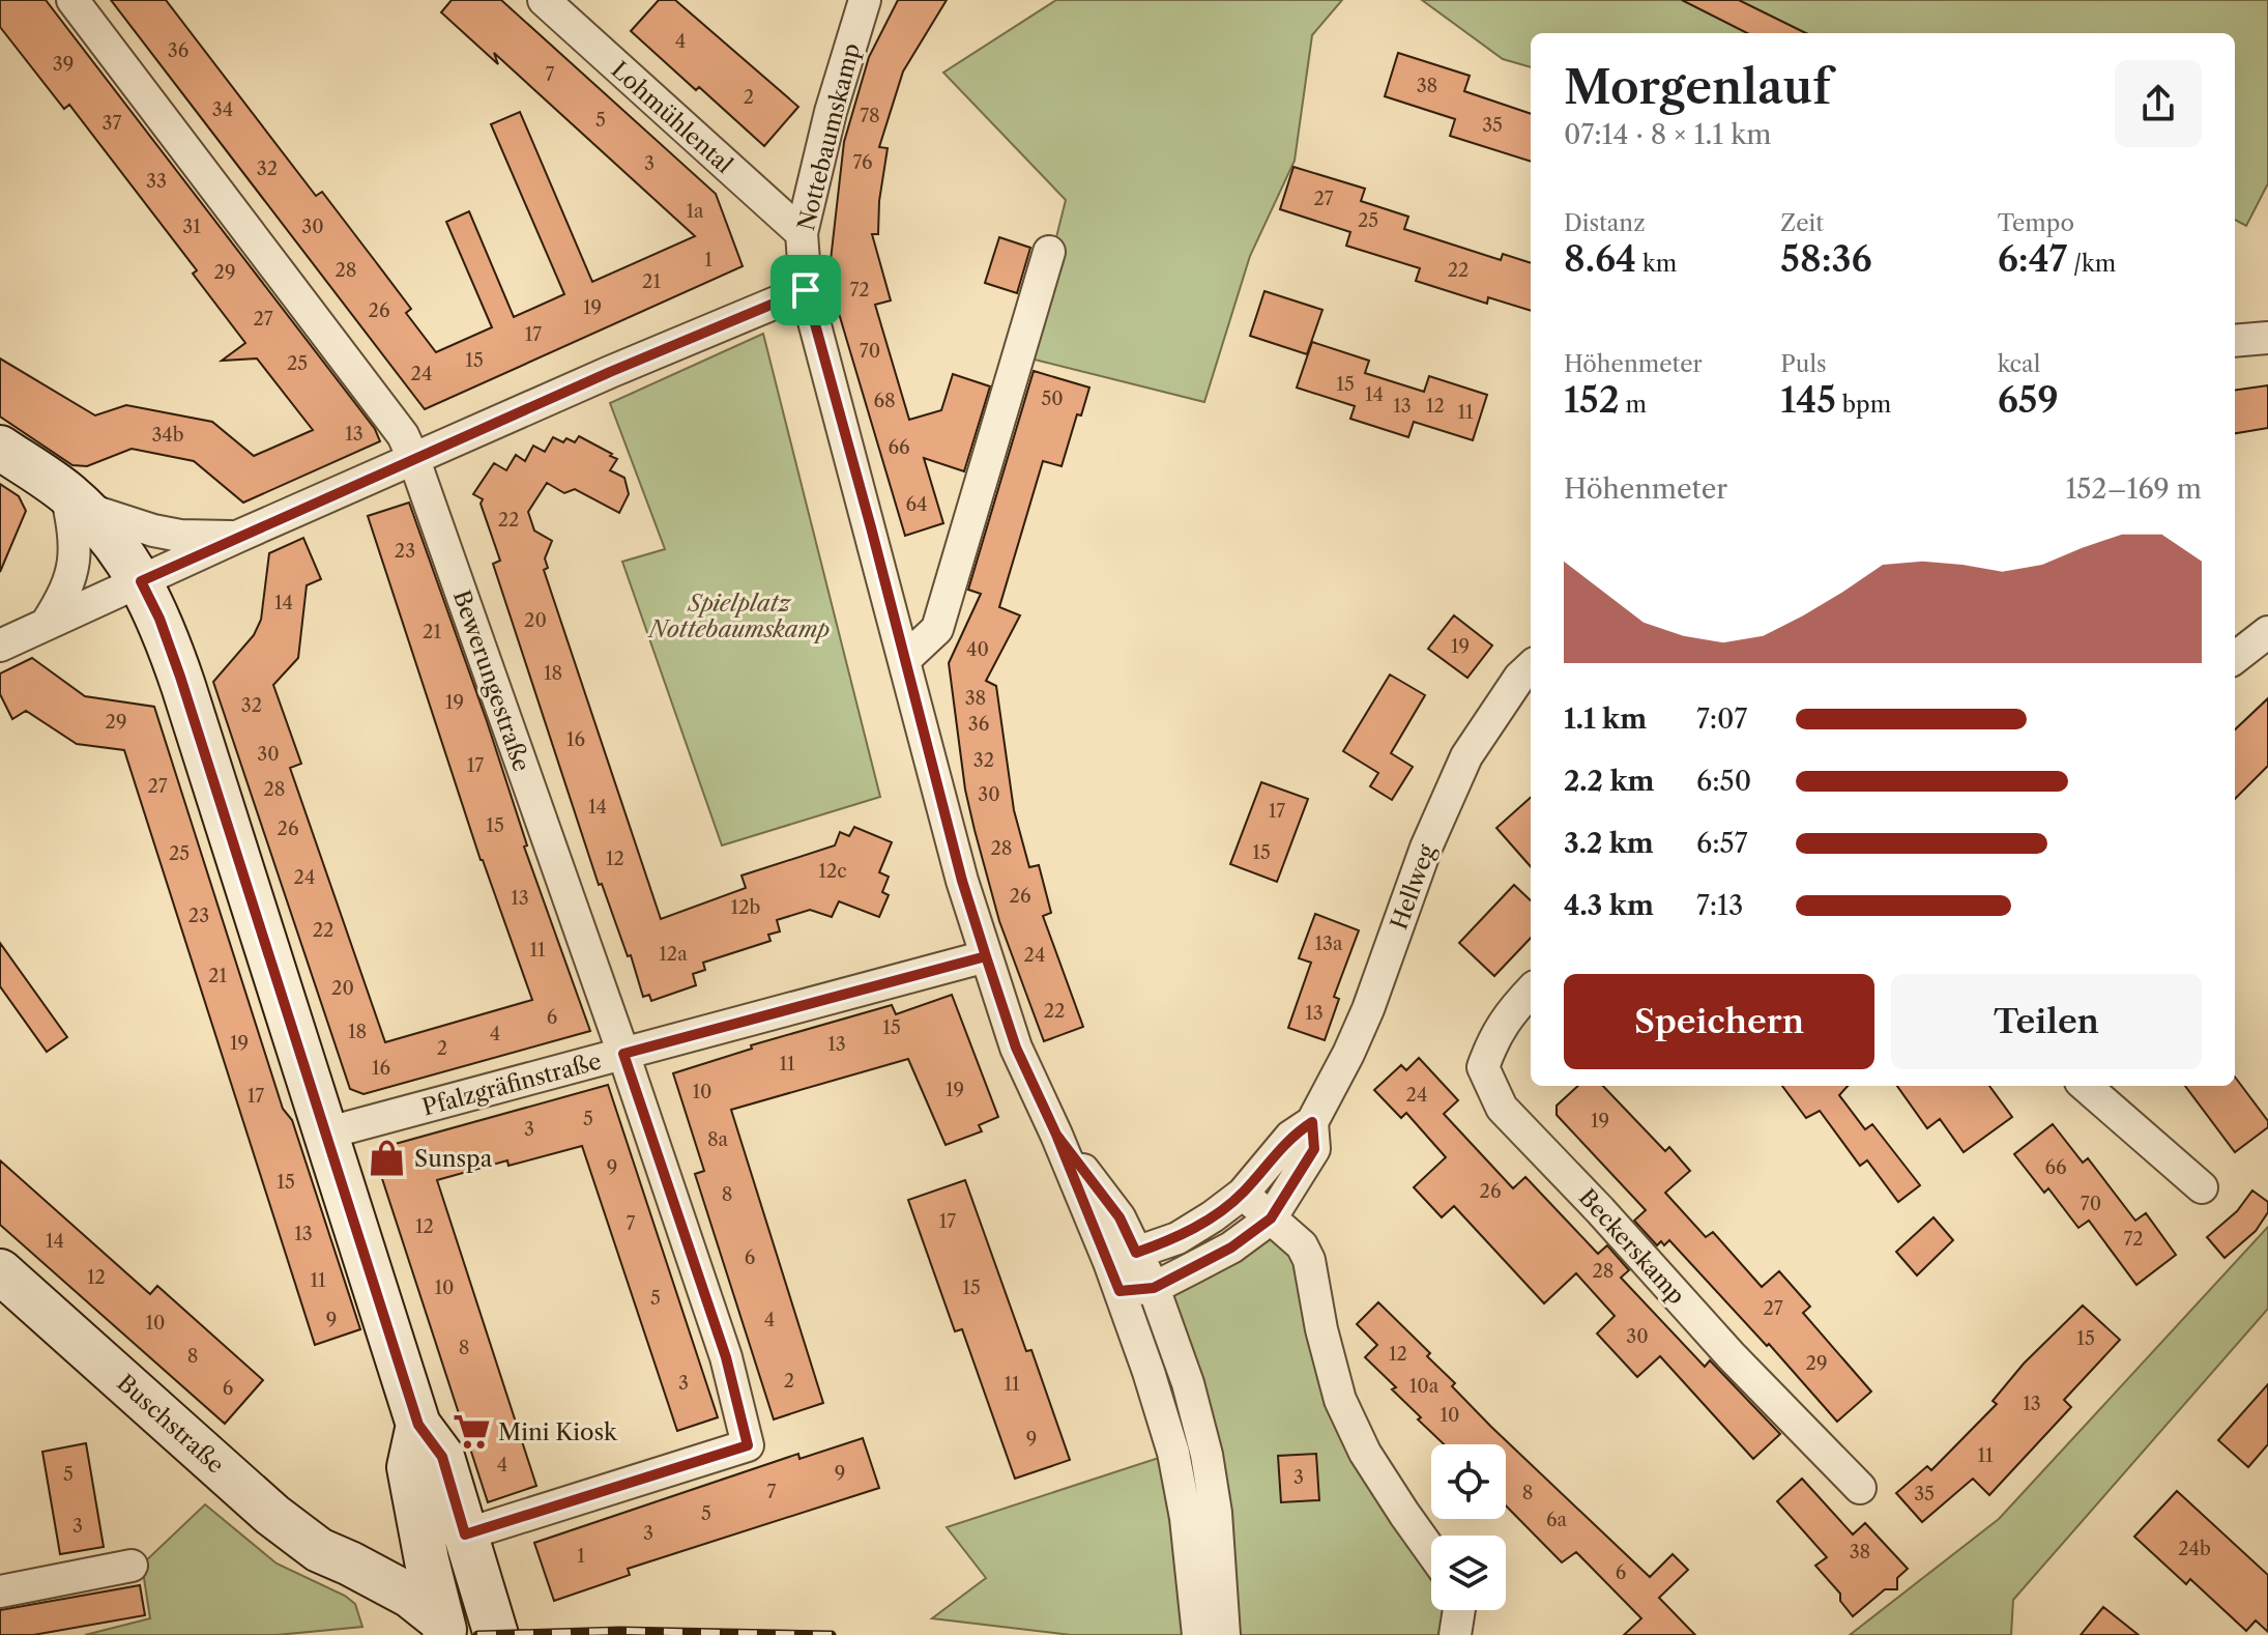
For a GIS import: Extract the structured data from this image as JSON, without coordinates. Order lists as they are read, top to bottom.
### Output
{
  "streets": {
    "main road": ["Buschstraße"],
    "street": [
      "Lohmühlental",
      "Nottebaumskamp",
      "Bewerungestraße",
      "Hellweg",
      "Pfalzgräfinstraße",
      "Beckerskamp"
    ]
  },
  "crossings": [
    ["Lohmühlental", "Nottebaumskamp"],
    ["Nottebaumskamp", "Hellweg"],
    ["Nottebaumskamp", "Pfalzgräfinstraße"],
    ["Bewerungestraße", "Pfalzgräfinstraße"]
  ],
  "parks": ["Spielplatz Nottebaumskamp"],
  "places": {
    "shop": ["Sunspa"],
    "supermarket": ["Mini Kiosk"]
  },
  "house_numbers": [
    "4",
    "36",
    "39",
    "7",
    "38",
    "2",
    "34",
    "78",
    "5",
    "37",
    "35",
    "76",
    "3",
    "32",
    "33",
    "27",
    "1a",
    "25",
    "31",
    "30",
    "1",
    "28",
    "22",
    "29",
    "21",
    "72",
    "19",
    "26",
    "27",
    "17",
    "70",
    "15",
    "25",
    "24",
    "15",
    "14",
    "50",
    "68",
    "13",
    "12",
    "11",
    "13",
    "34b",
    "66",
    "64",
    "22",
    "23",
    "14",
    "20",
    "21",
    "19",
    "40",
    "18",
    "38",
    "19",
    "32",
    "29",
    "36",
    "16",
    "30",
    "32",
    "17",
    "27",
    "28",
    "30",
    "14",
    "17",
    "15",
    "26",
    "28",
    "15",
    "25",
    "12",
    "12c",
    "24",
    "26",
    "13",
    "12b",
    "23",
    "22",
    "13a",
    "11",
    "12a",
    "24",
    "21",
    "20",
    "22",
    "13",
    "6",
    "15",
    "18",
    "4",
    "19",
    "13",
    "2",
    "11",
    "16",
    "19",
    "10",
    "24",
    "17",
    "5",
    "19",
    "3",
    "8a",
    "9",
    "66",
    "15",
    "26",
    "8",
    "70",
    "17",
    "7",
    "12",
    "13",
    "72",
    "14",
    "6",
    "28",
    "12",
    "11",
    "10",
    "15",
    "5",
    "27",
    "9",
    "4",
    "10",
    "30",
    "15",
    "8",
    "12",
    "8",
    "29",
    "2",
    "3",
    "11",
    "10a",
    "6",
    "13",
    "10",
    "9",
    "11",
    "4",
    "9",
    "5",
    "3",
    "7",
    "8",
    "35",
    "5",
    "6a",
    "3",
    "3",
    "24b",
    "38",
    "1",
    "6"
  ],
  "page": {
    "heading": ["Morgenlauf", "07:14 · 8 × 1.1 km"],
    "stats": [
      ["Distanz", "8.64 km"],
      ["Zeit", "58:36"],
      ["Tempo", "6:47 /km"],
      ["Höhenmeter", "152 m"],
      ["Puls", "145 bpm"],
      ["kcal", "659"]
    ],
    "chart": ["Höhenmeter", "152–169 m"],
    "list": [
      {
        "name": "1.1 km",
        "note": "7:07"
      },
      {
        "name": "2.2 km",
        "note": "6:50"
      },
      {
        "name": "3.2 km",
        "note": "6:57"
      },
      {
        "name": "4.3 km",
        "note": "7:13"
      }
    ],
    "buttons": ["Speichern", "Teilen"]
  }
}
